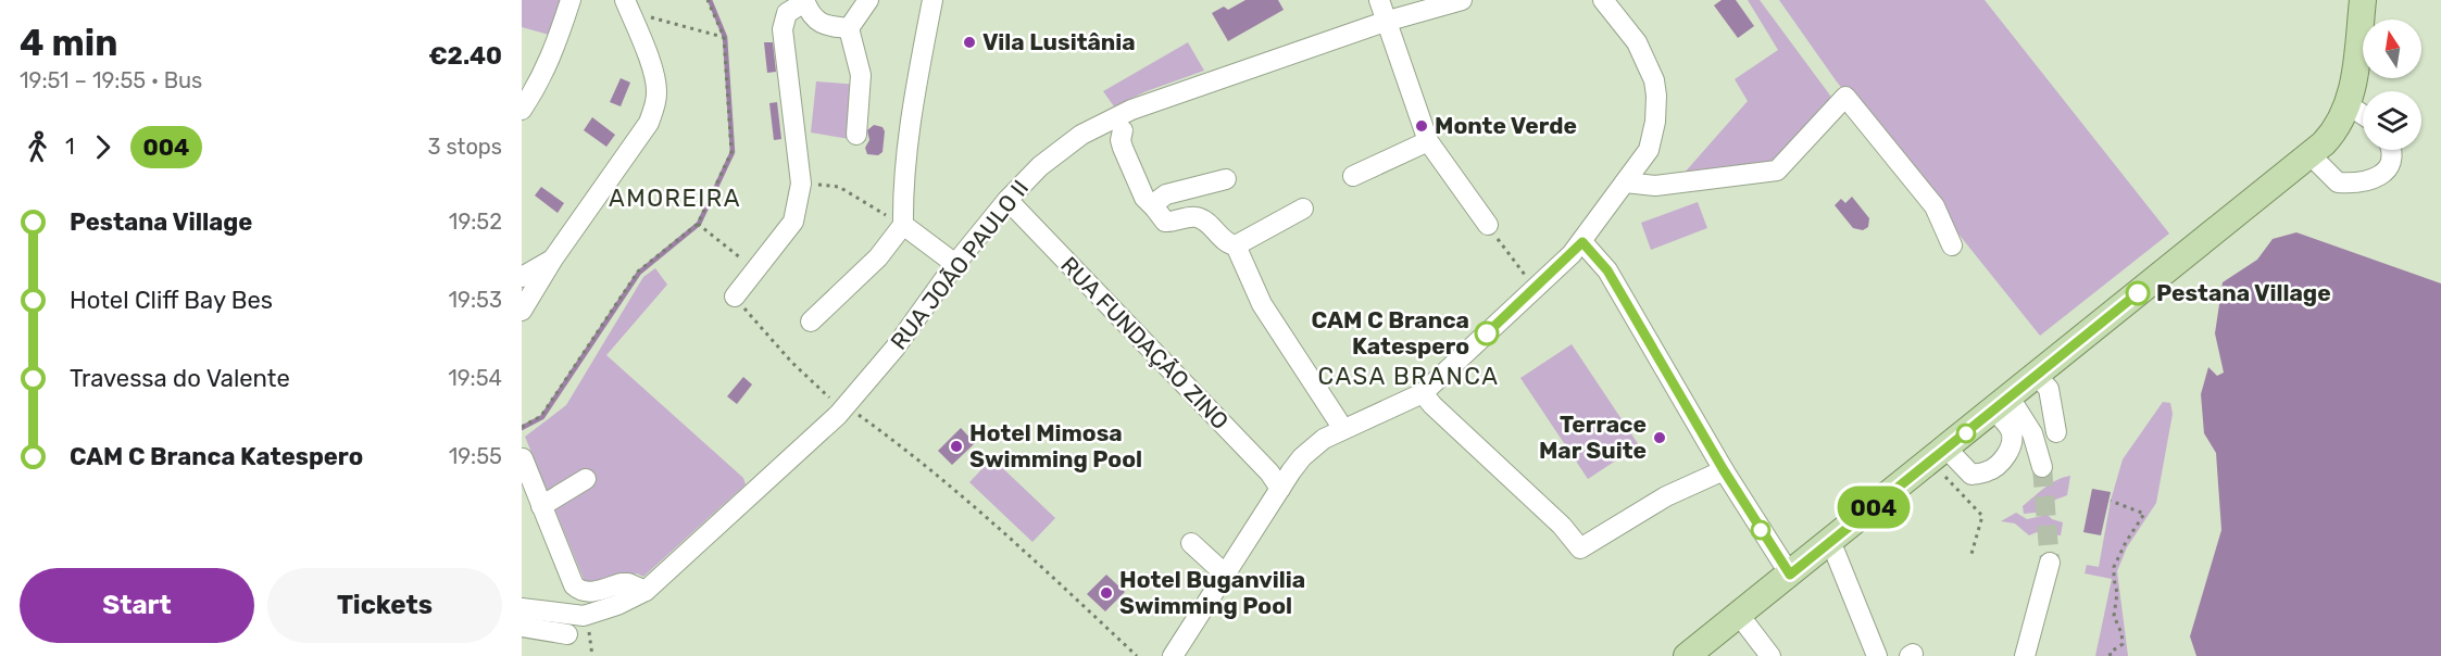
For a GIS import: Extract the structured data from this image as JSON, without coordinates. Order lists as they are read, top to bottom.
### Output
{
  "streets": {
    "street": ["RUA JOÃO PAULO II", "RUA FUNDAÇÃO ZINO"]
  },
  "crossings": [
    ["RUA JOÃO PAULO II", "RUA FUNDAÇÃO ZINO"]
  ],
  "districts": ["AMOREIRA", "CASA BRANCA"],
  "places": [
    "Vila Lusitânia",
    "Monte Verde",
    "Pestana Village",
    "CAM C Branca Katespero",
    "Terrace Mar Suite",
    "Hotel Mimosa Swimming Pool",
    "Hotel Buganvilia Swimming Pool"
  ],
  "lines": ["bus line 004"],
  "north": "top",
  "page": {
    "heading": ["4 min", "19:51 – 19:55 · Bus", "€2.40"],
    "on_map": "004",
    "legs": ["1", "004", "3 stops"],
    "list": [
      {
        "name": "Pestana Village",
        "value": "19:52"
      },
      {
        "name": "Hotel Cliff Bay Bes",
        "value": "19:53"
      },
      {
        "name": "Travessa do Valente",
        "value": "19:54"
      },
      {
        "name": "CAM C Branca Katespero",
        "value": "19:55"
      }
    ],
    "buttons": ["Start", "Tickets"]
  }
}
